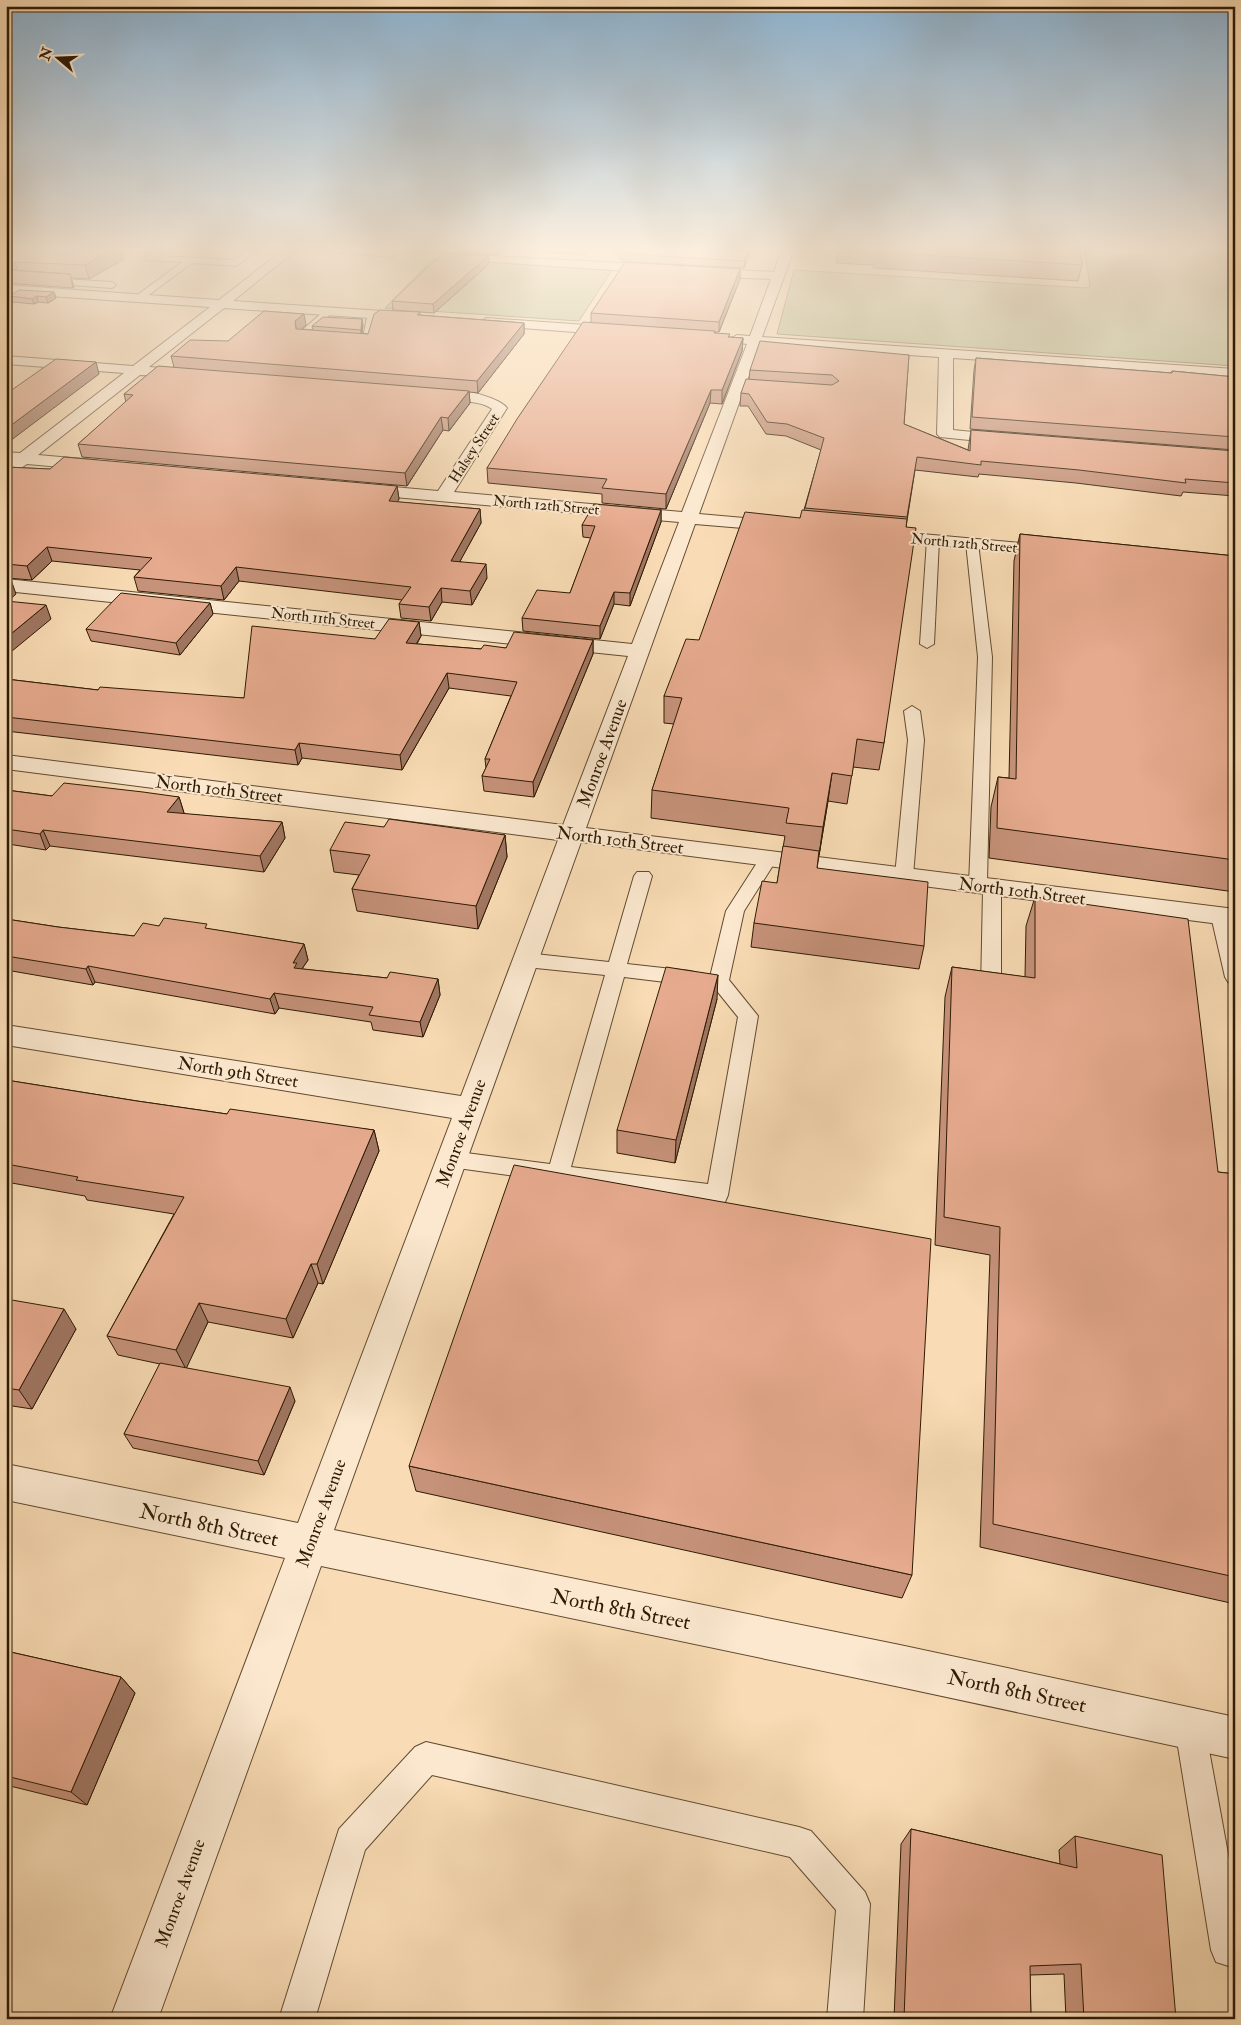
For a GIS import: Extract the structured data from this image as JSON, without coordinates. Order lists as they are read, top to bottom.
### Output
{
  "streets": {
    "street": [
      "Halsey Street",
      "North 12th Street",
      "North 11th Street",
      "Monroe Avenue",
      "North 10th Street",
      "North 9th Street",
      "North 8th Street"
    ]
  },
  "crossings": [
    ["Halsey Street", "North 12th Street"],
    ["North 12th Street", "Monroe Avenue"],
    ["North 11th Street", "Monroe Avenue"],
    ["Monroe Avenue", "North 10th Street"],
    ["Monroe Avenue", "North 9th Street"],
    ["Monroe Avenue", "North 8th Street"]
  ],
  "north": "left"
}
